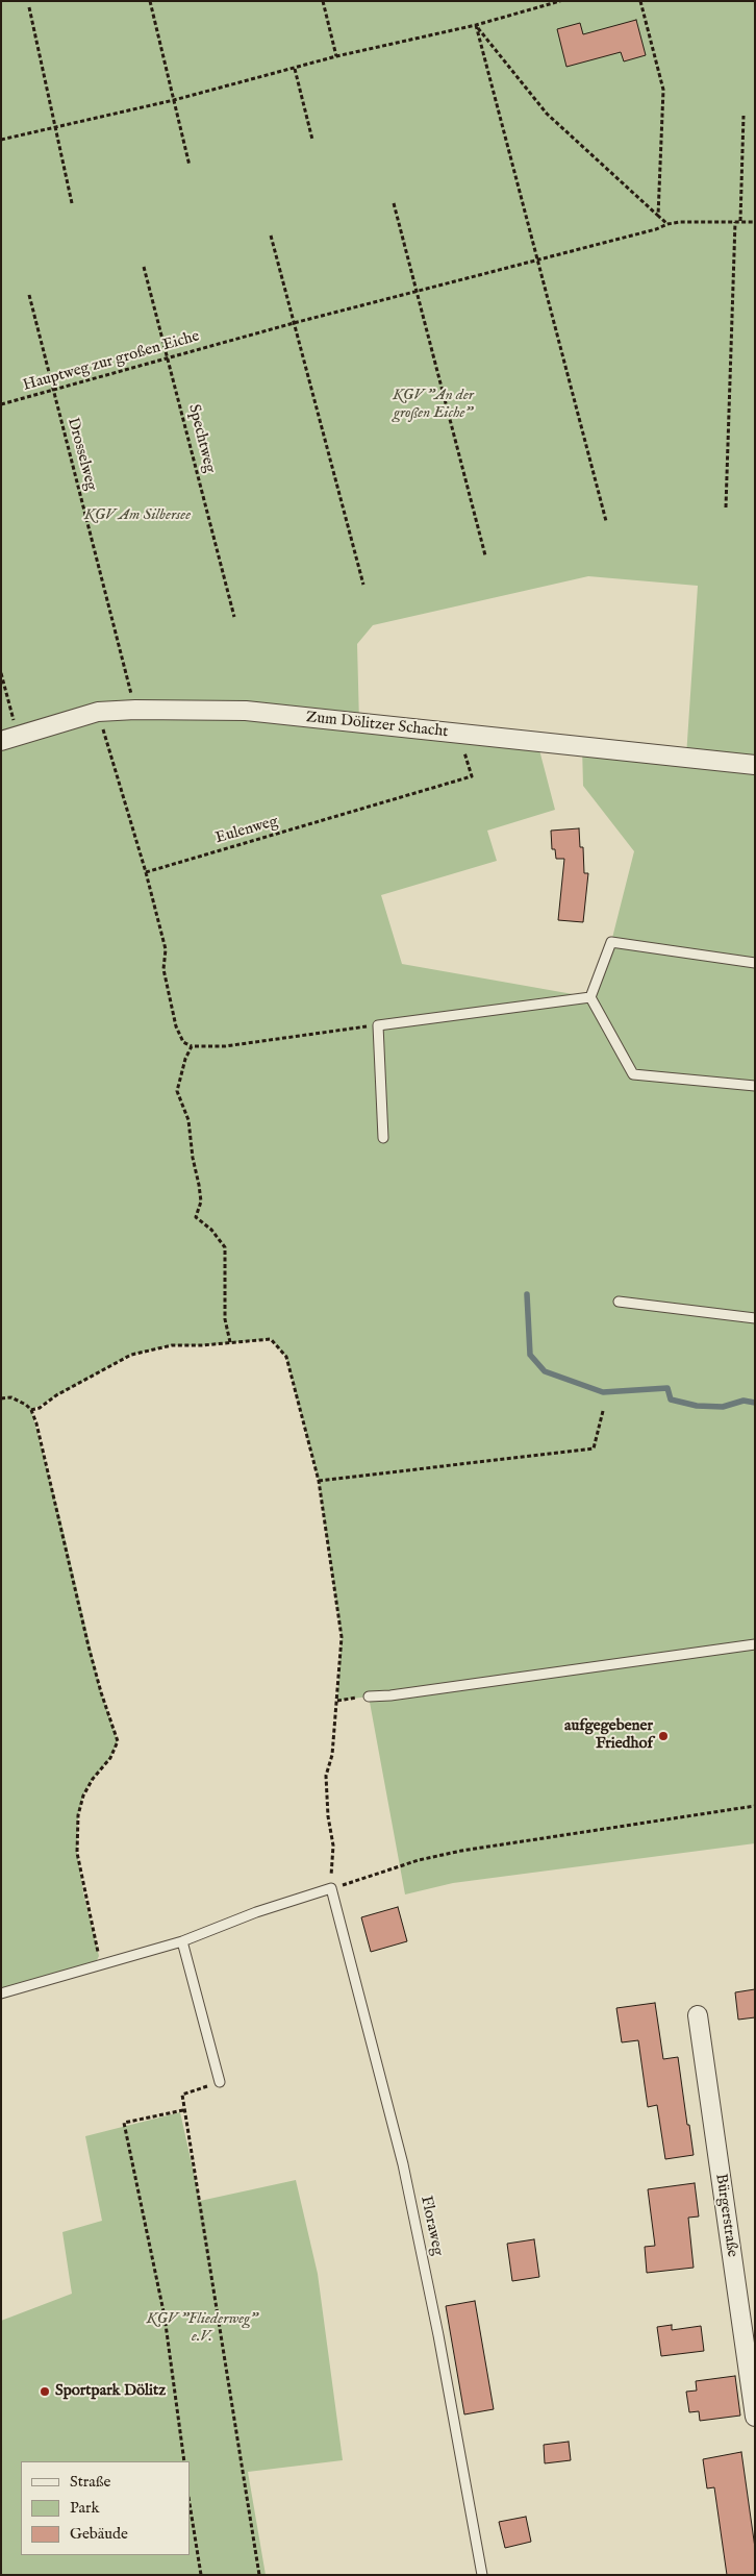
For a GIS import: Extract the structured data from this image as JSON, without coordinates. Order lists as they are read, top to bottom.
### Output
{
  "streets": {
    "street": ["Zum Dölitzer Schacht", "Bürgerstraße"],
    "lane": ["Floraweg"],
    "path": [
      "Hauptweg zur großen Eiche",
      "Spechtweg",
      "Drosselweg",
      "Eulenweg"
    ]
  },
  "crossings": [
    ["Hauptweg zur großen Eiche", "Spechtweg"],
    ["Hauptweg zur großen Eiche", "Drosselweg"],
    ["Drosselweg", "Zum Dölitzer Schacht"],
    ["Zum Dölitzer Schacht", "Eulenweg"]
  ],
  "parks": ["KGV \"An der großen Eiche\"", "KGV Am Silbersee", "KGV \"Fliederweg\" e.V."],
  "places": ["aufgegebener Friedhof", "Sportpark Dölitz"],
  "legend": ["Straße", "Park", "Gebäude"]
}
